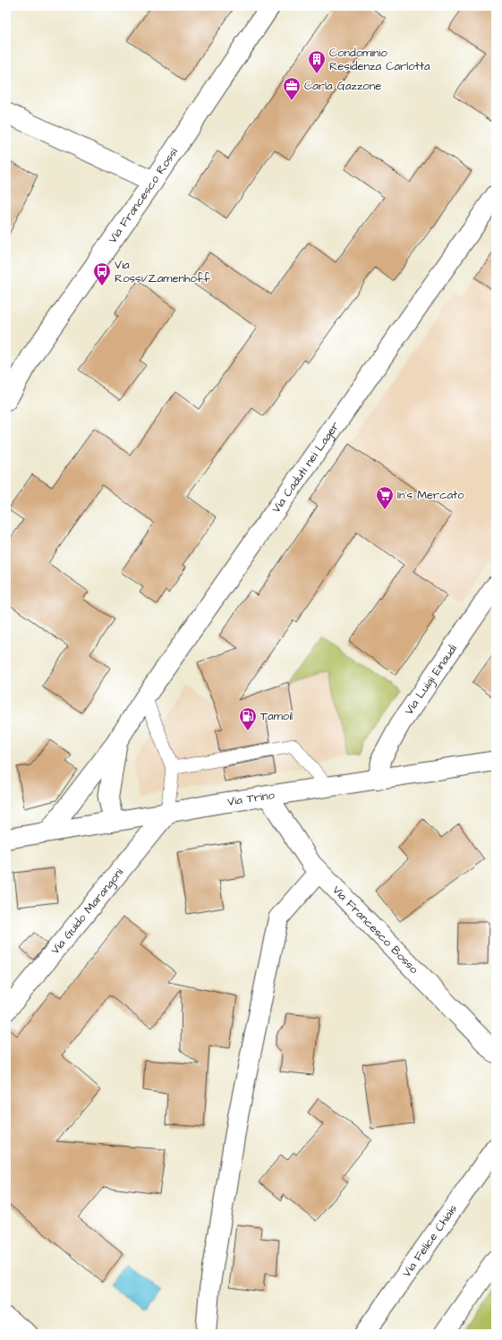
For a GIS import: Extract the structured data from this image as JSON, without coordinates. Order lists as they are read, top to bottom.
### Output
{
  "streets": {
    "street": [
      "Via Francesco Rossi",
      "Via Caduti nei Lager",
      "Via Luigi Einaudi",
      "Via Trino",
      "Via Guido Marangoni",
      "Via Francesco Bosso",
      "Via Felice Chiais"
    ]
  },
  "crossings": [
    ["Via Caduti nei Lager", "Via Trino"],
    ["Via Luigi Einaudi", "Via Trino"],
    ["Via Trino", "Via Guido Marangoni"],
    ["Via Trino", "Via Francesco Bosso"]
  ],
  "places": {
    "building": ["Condominio Residenza Carlotta"],
    "office": ["Carla Gazzone"],
    "bus stop": ["Via Rossi/Zamenhoff"],
    "supermarket": ["In's Mercato"],
    "fuel station": ["Tamoil"]
  }
}
